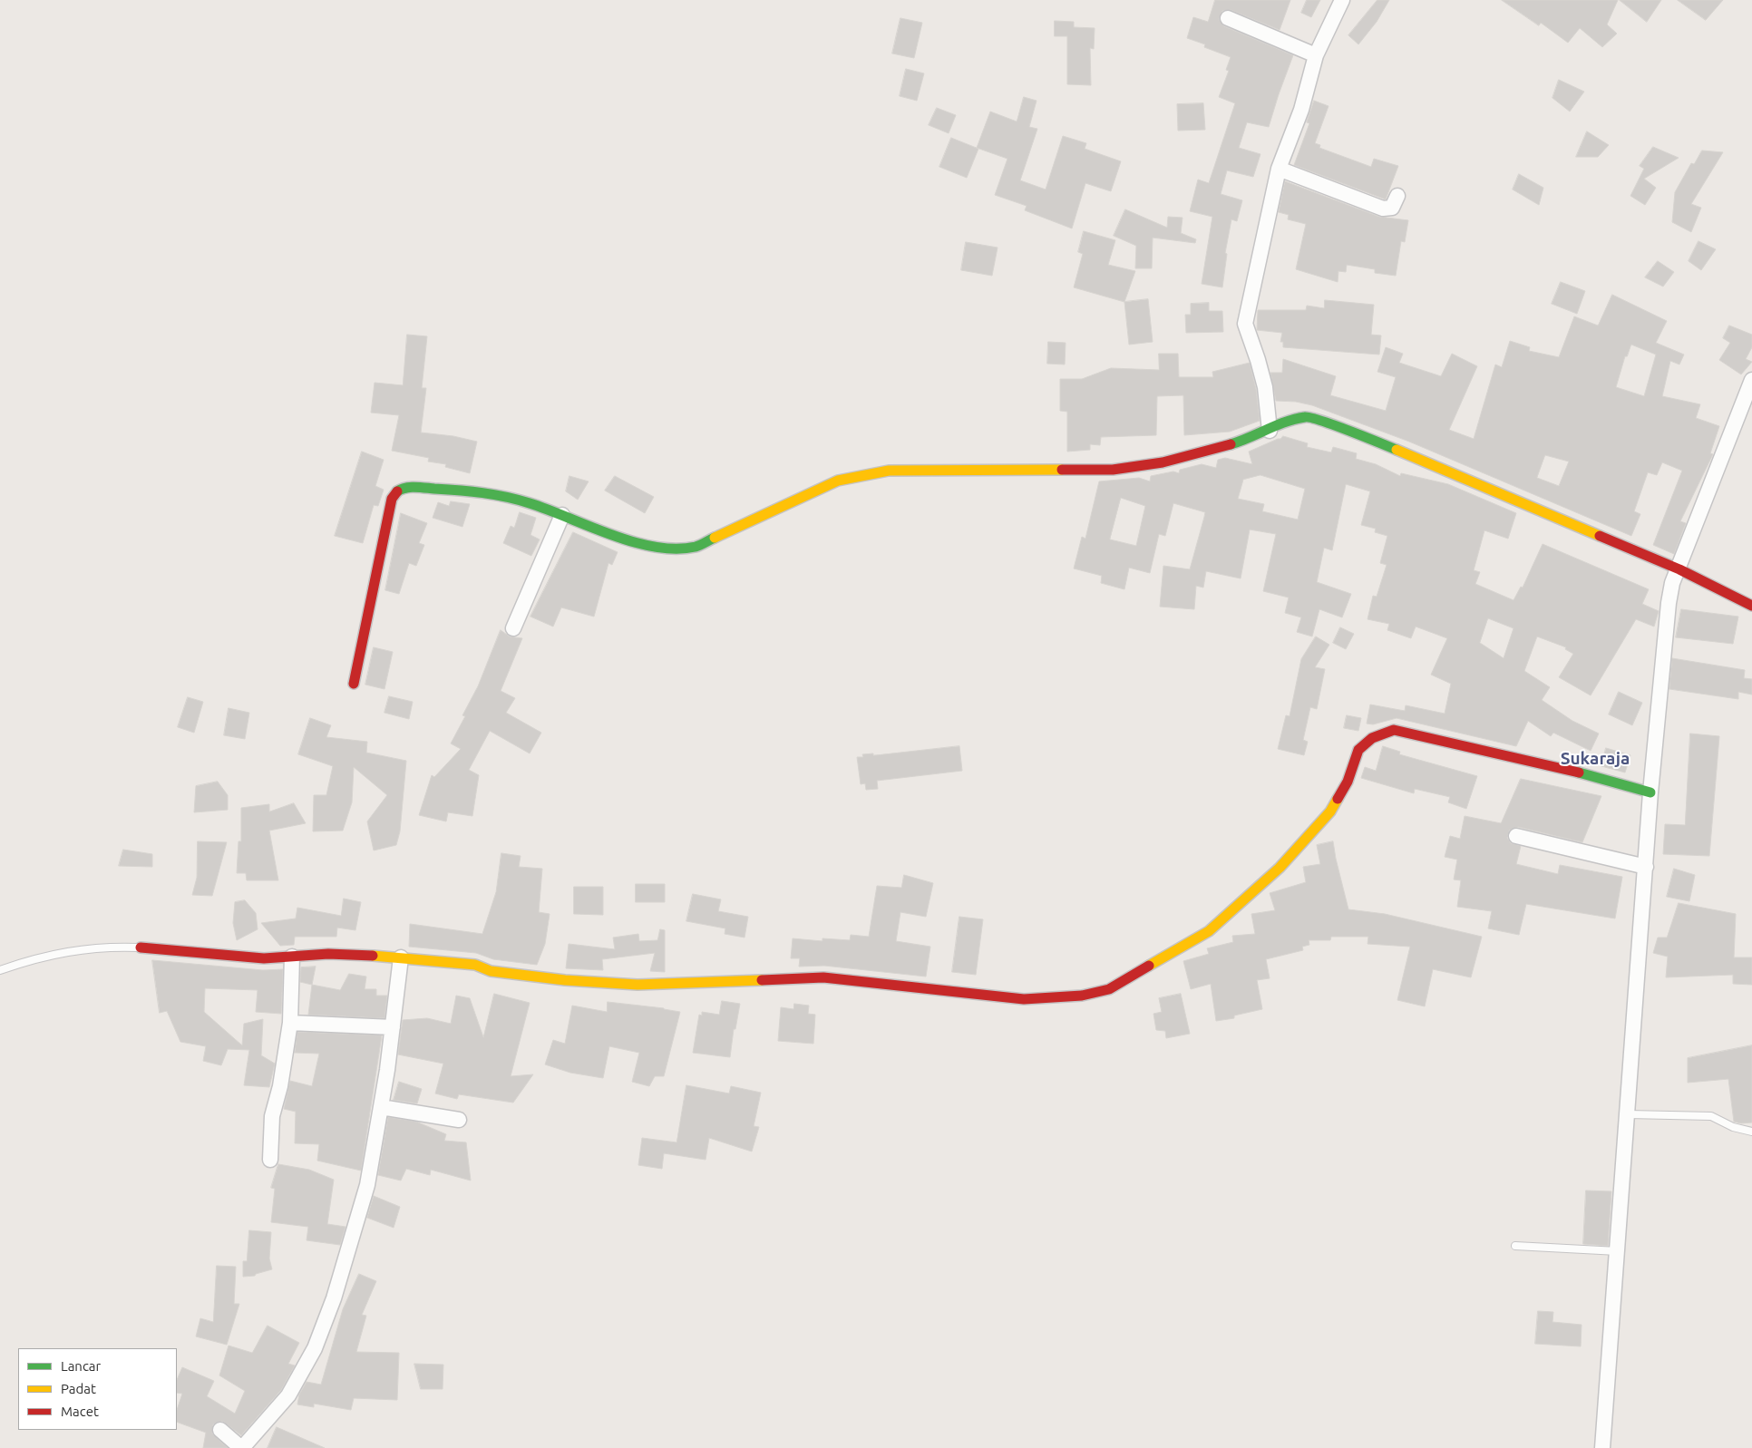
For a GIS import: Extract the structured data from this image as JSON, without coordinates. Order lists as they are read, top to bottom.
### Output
{
  "districts": ["Sukaraja"],
  "legend": ["Lancar", "Padat", "Macet"]
}
